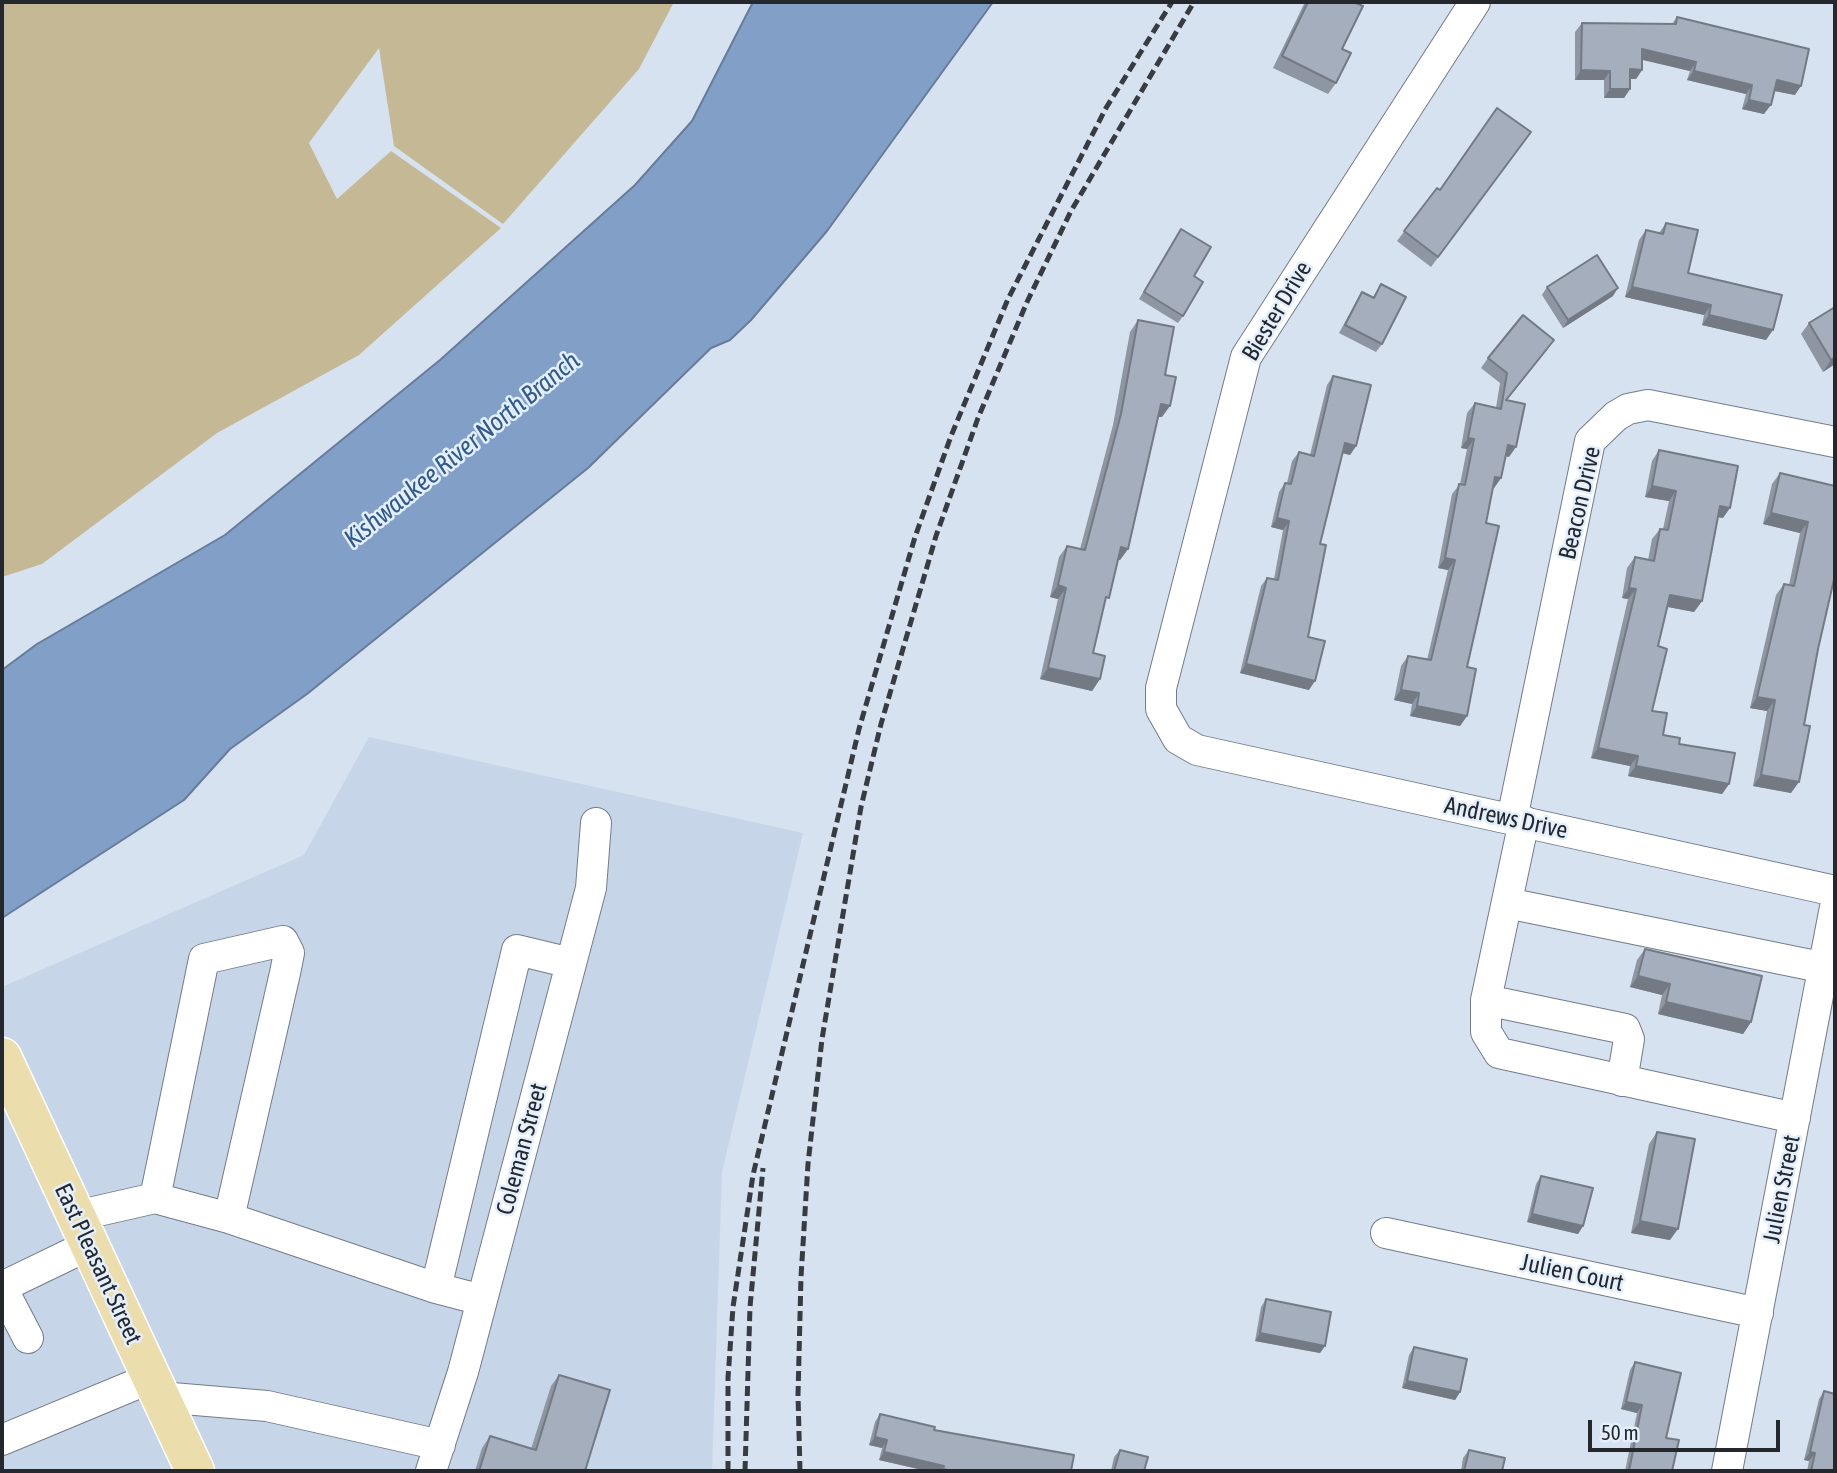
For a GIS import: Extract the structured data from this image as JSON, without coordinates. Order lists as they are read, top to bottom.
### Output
{
  "streets": {
    "main road": ["East Pleasant Street"],
    "street": [
      "Biester Drive",
      "Beacon Drive",
      "Andrews Drive",
      "Coleman Street",
      "Julien Street",
      "Julien Court"
    ]
  },
  "crossings": [
    ["Biester Drive", "Andrews Drive"],
    ["Beacon Drive", "Andrews Drive"],
    ["Beacon Drive", "Julien Street"],
    ["Julien Street", "Julien Court"]
  ],
  "water": ["Kishwaukee River North Branch"],
  "scale_bar": "50 m"
}
